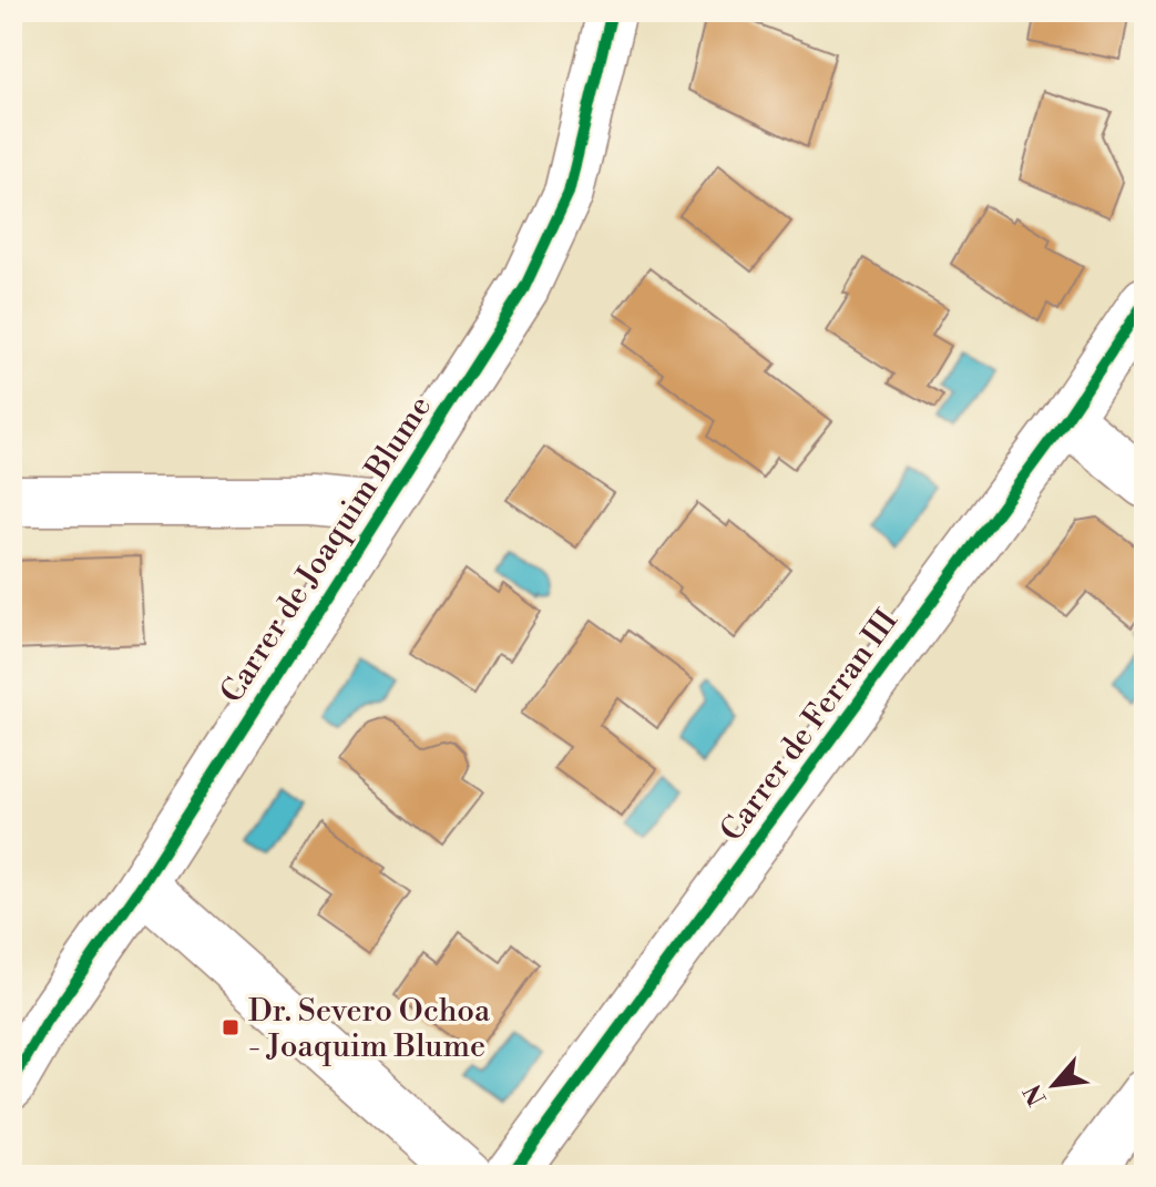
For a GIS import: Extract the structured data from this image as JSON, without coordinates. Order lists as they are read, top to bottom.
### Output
{
  "streets": {
    "street": ["Carrer de Joaquim Blume", "Carrer de Ferran III"]
  },
  "places": {
    "transit": ["Dr. Severo Ochoa - Joaquim Blume"]
  },
  "north": "bottom left"
}
